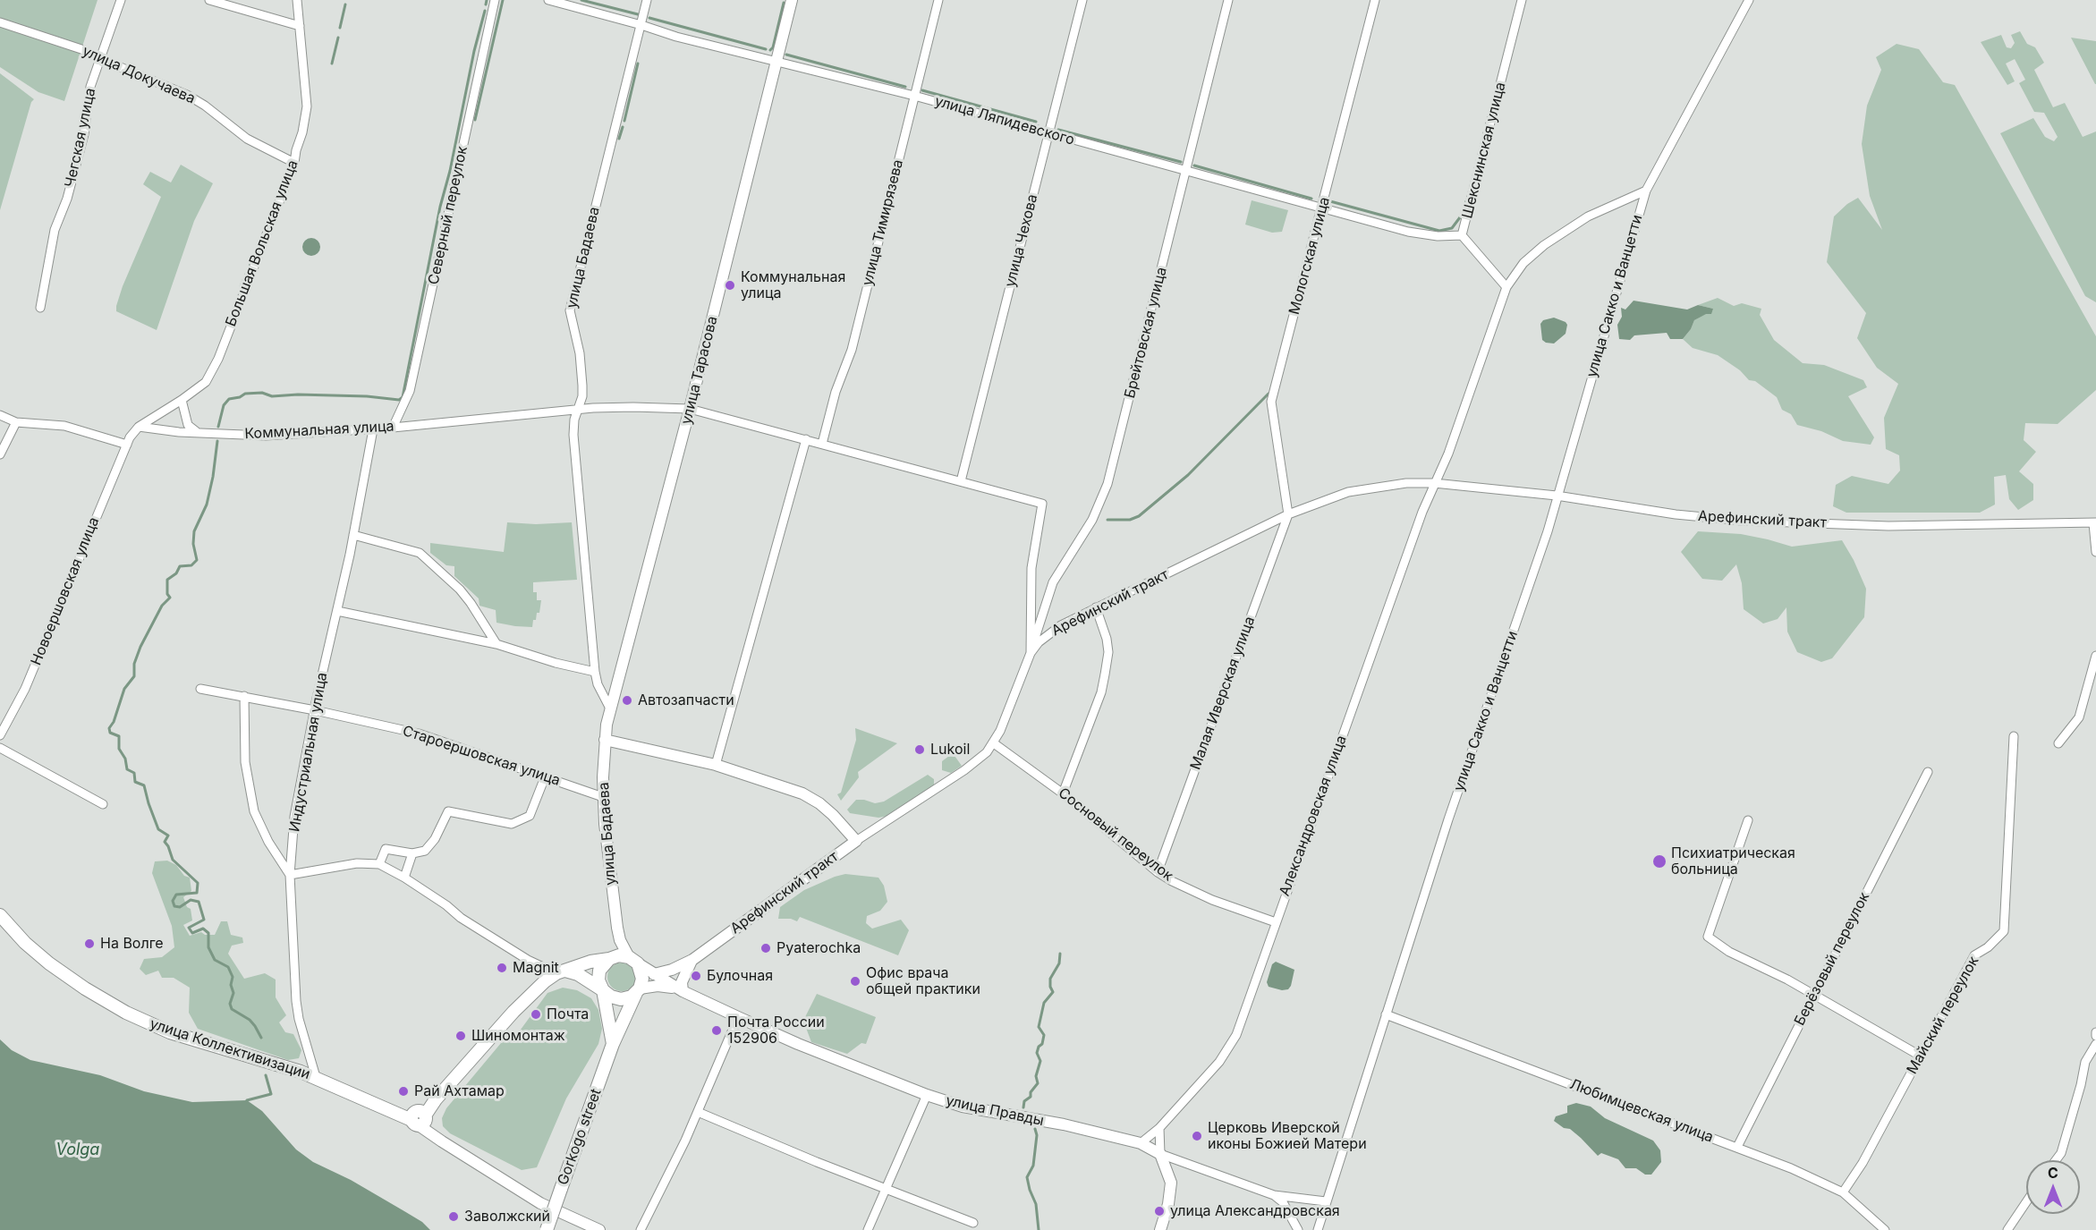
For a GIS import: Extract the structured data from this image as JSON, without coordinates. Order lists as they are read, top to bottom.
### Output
{
  "streets": {
    "main road": ["улица Коллективизации", "Gorkogo street"],
    "street": [
      "улица Докучаева",
      "улица Ляпидевского",
      "Чегская улица",
      "Шекснинская улица",
      "Северный переулок",
      "улица Тимирязева",
      "улица Чехова",
      "Большая Вольская улица",
      "Мологская улица",
      "улица Бадаева",
      "улица Сакко и Ванцетти",
      "Брейтовская улица",
      "улица Тарасова",
      "Коммунальная улица",
      "Арефинский тракт",
      "Новоершовская улица",
      "Малая Иверская улица",
      "Индустриальная улица",
      "Староершовская улица",
      "Александровская улица",
      "Сосновый переулок",
      "Берёзовый переулок",
      "Майский переулок",
      "улица Правды",
      "Любимцевская улица"
    ]
  },
  "crossings": [
    ["улица Докучаева", "Чегская улица"],
    ["улица Докучаева", "Большая Вольская улица"],
    ["улица Ляпидевского", "Шекснинская улица"],
    ["улица Ляпидевского", "улица Тимирязева"],
    ["улица Ляпидевского", "улица Чехова"],
    ["улица Ляпидевского", "Мологская улица"],
    ["улица Ляпидевского", "улица Бадаева"],
    ["улица Ляпидевского", "Брейтовская улица"],
    ["улица Ляпидевского", "улица Тарасова"],
    ["Северный переулок", "Коммунальная улица"],
    ["улица Тимирязева", "Коммунальная улица"],
    ["улица Чехова", "Коммунальная улица"],
    ["Большая Вольская улица", "Коммунальная улица"],
    ["Большая Вольская улица", "Новоершовская улица"],
    ["Мологская улица", "Арефинский тракт"],
    ["Мологская улица", "Малая Иверская улица"],
    ["улица Бадаева", "улица Тарасова"],
    ["улица Бадаева", "Коммунальная улица"],
    ["улица Бадаева", "Староершовская улица"],
    ["улица Бадаева", "улица Правды"],
    ["улица Бадаева", "Gorkogo street"],
    ["улица Сакко и Ванцетти", "Арефинский тракт"],
    ["улица Сакко и Ванцетти", "улица Правды"],
    ["улица Сакко и Ванцетти", "Любимцевская улица"],
    ["Брейтовская улица", "Коммунальная улица"],
    ["Брейтовская улица", "Арефинский тракт"],
    ["улица Тарасова", "Коммунальная улица"],
    ["Коммунальная улица", "Арефинский тракт"],
    ["Коммунальная улица", "Индустриальная улица"],
    ["Арефинский тракт", "Малая Иверская улица"],
    ["Арефинский тракт", "Александровская улица"],
    ["Арефинский тракт", "Сосновый переулок"],
    ["Арефинский тракт", "улица Правды"],
    ["Малая Иверская улица", "Сосновый переулок"],
    ["Индустриальная улица", "Староершовская улица"],
    ["Индустриальная улица", "улица Коллективизации"],
    ["Александровская улица", "Сосновый переулок"],
    ["Александровская улица", "улица Правды"],
    ["Берёзовый переулок", "Любимцевская улица"],
    ["Майский переулок", "Любимцевская улица"],
    ["улица Правды", "Gorkogo street"]
  ],
  "water": ["Volga"],
  "places": [
    "Коммунальная улица",
    "Автозапчасти",
    "Lukoil",
    "Психиатрическая больница",
    "На Волге",
    "Pyaterochka",
    "Magnit",
    "Булочная",
    "Офис врача общей практики",
    "Почта",
    "Почта России 152906",
    "Шиномонтаж",
    "Рай Ахтамар",
    "Церковь Иверской иконы Божией Матери",
    "улица Александровская",
    "Заволжский"
  ],
  "north": "top"
}
